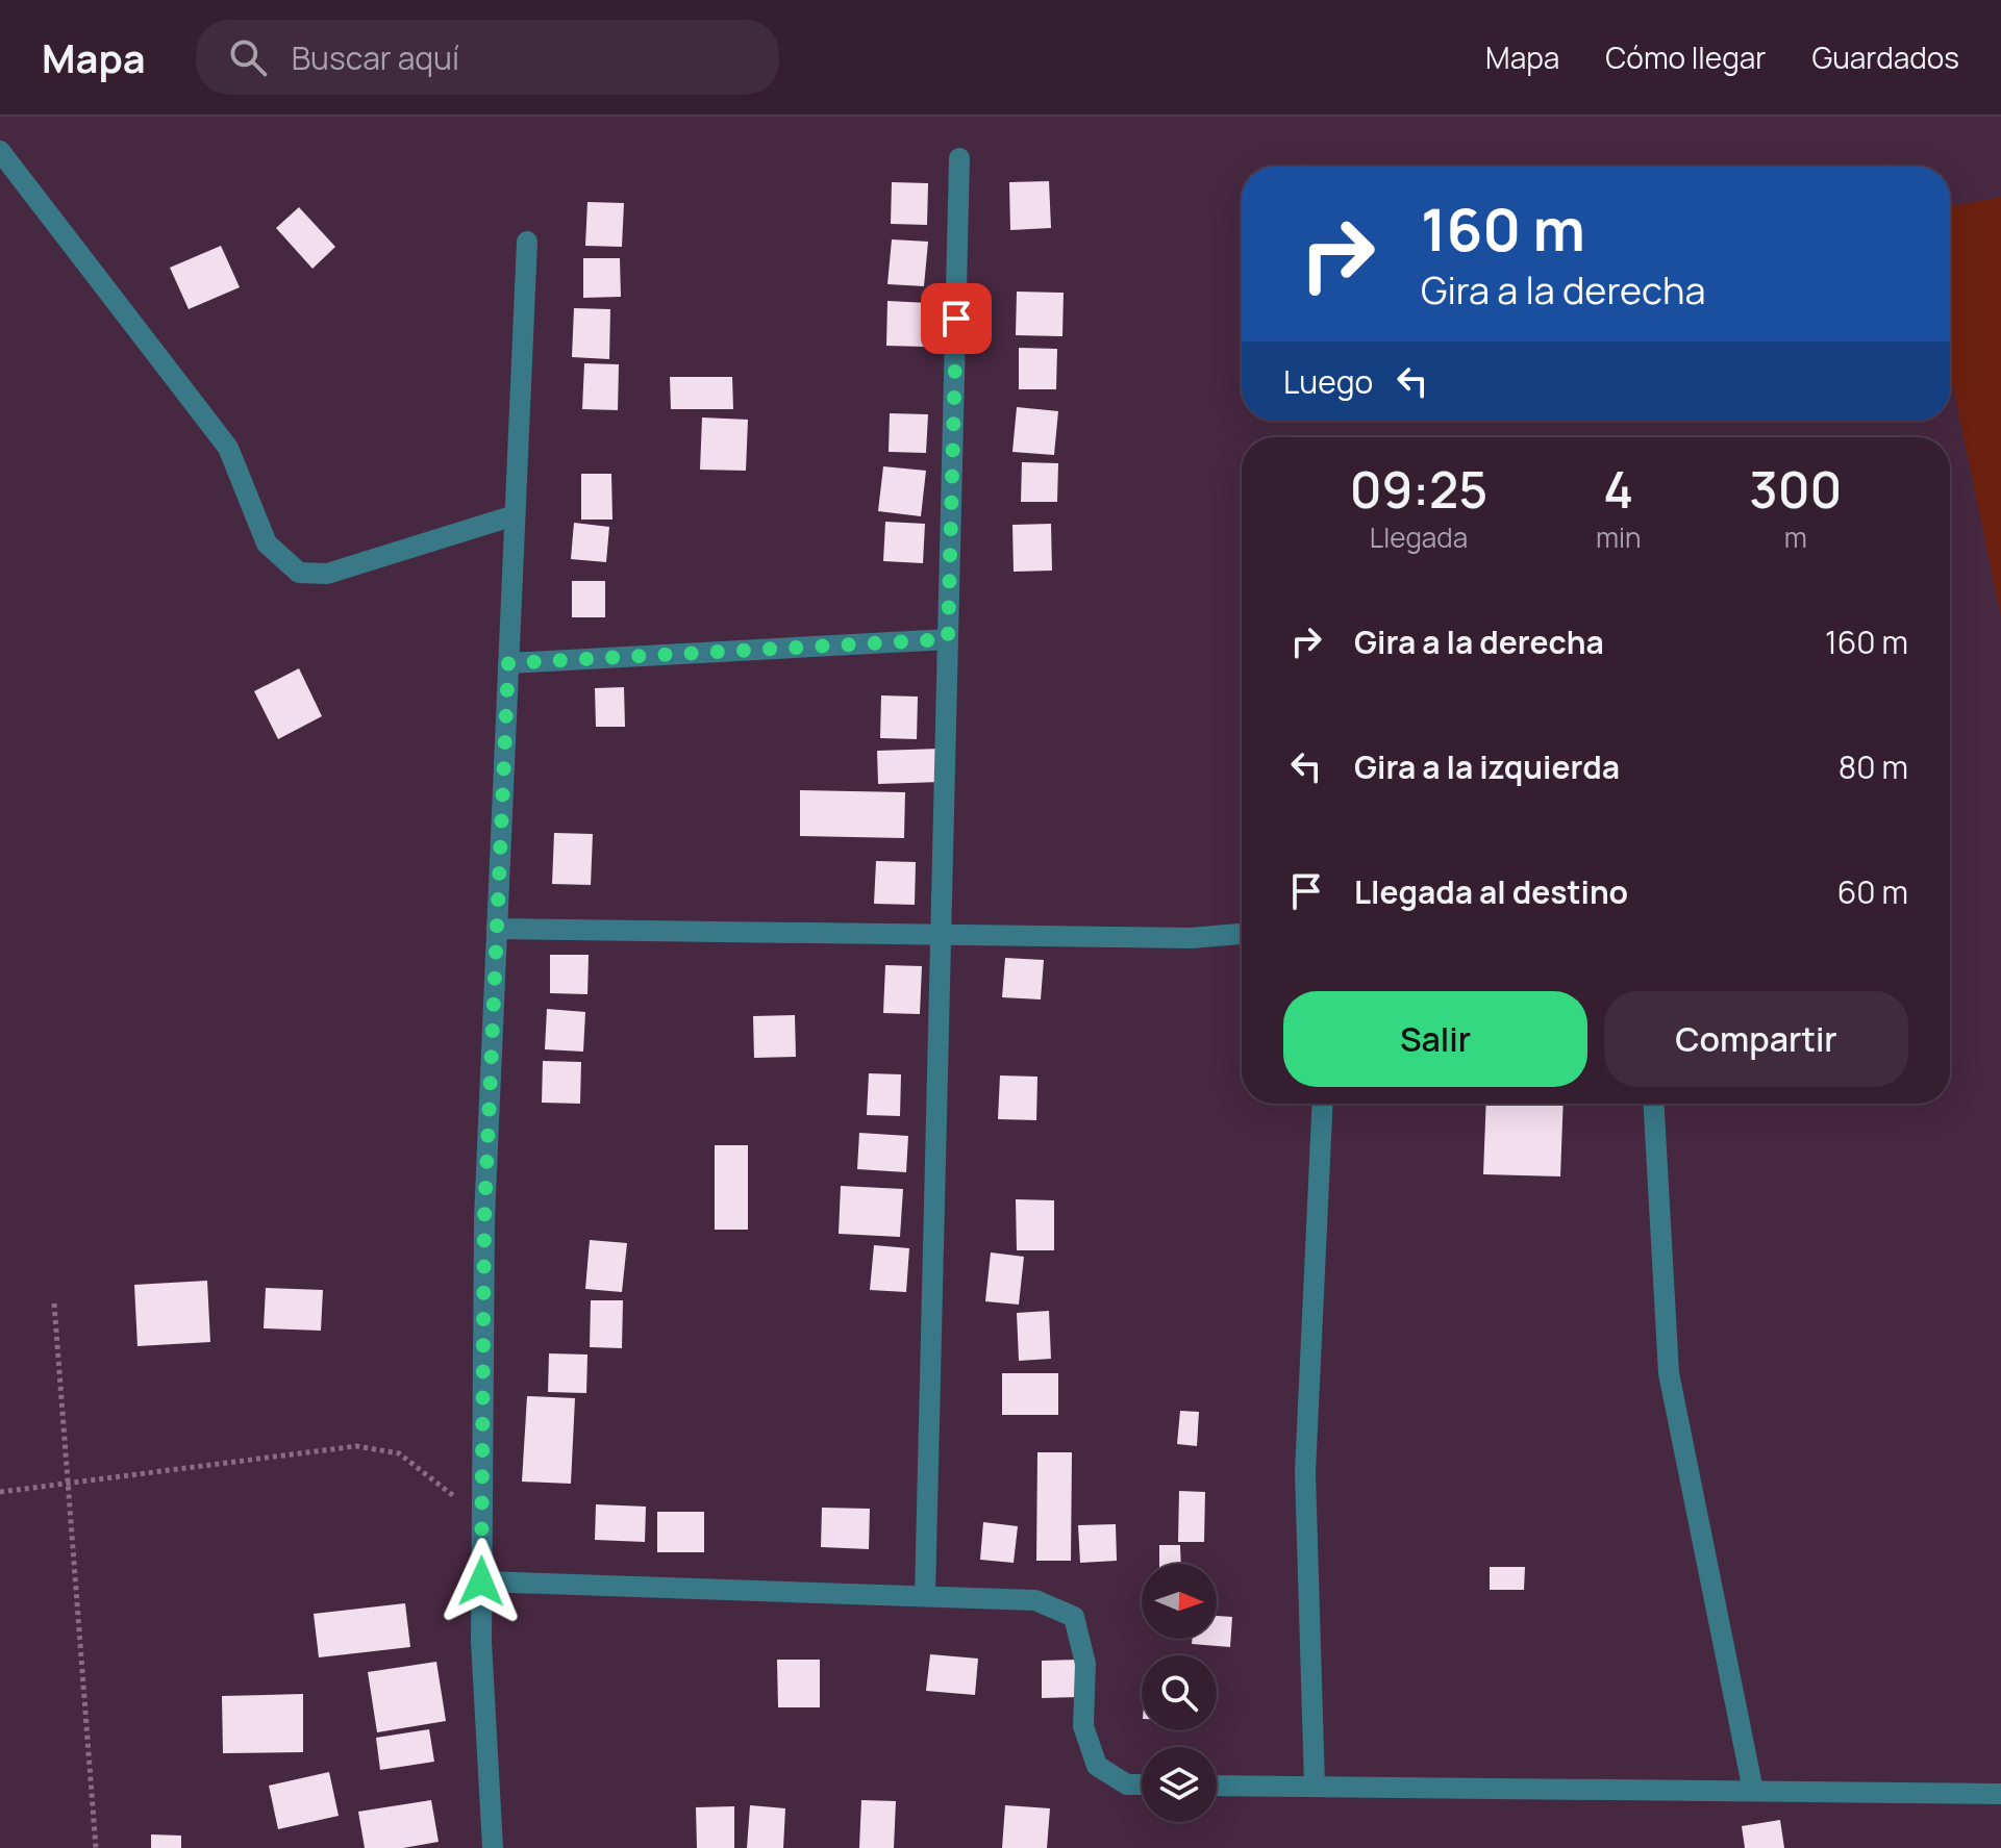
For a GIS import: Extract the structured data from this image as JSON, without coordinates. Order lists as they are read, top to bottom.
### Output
{
  "north": "right",
  "page": {
    "header": "Mapa",
    "search": "Buscar aquí",
    "nav": ["Mapa", "Cómo llegar", "Guardados"],
    "turn": ["160 m", "Gira a la derecha"],
    "then": "Luego",
    "eta": [
      "09:25",
      "Llegada",
      "4",
      "min",
      "300",
      "m"
    ],
    "list": [
      {
        "name": "Gira a la derecha",
        "value": "160 m"
      },
      {
        "name": "Gira a la izquierda",
        "value": "80 m"
      },
      {
        "name": "Llegada al destino",
        "value": "60 m"
      }
    ],
    "buttons": ["Salir", "Compartir"]
  }
}
